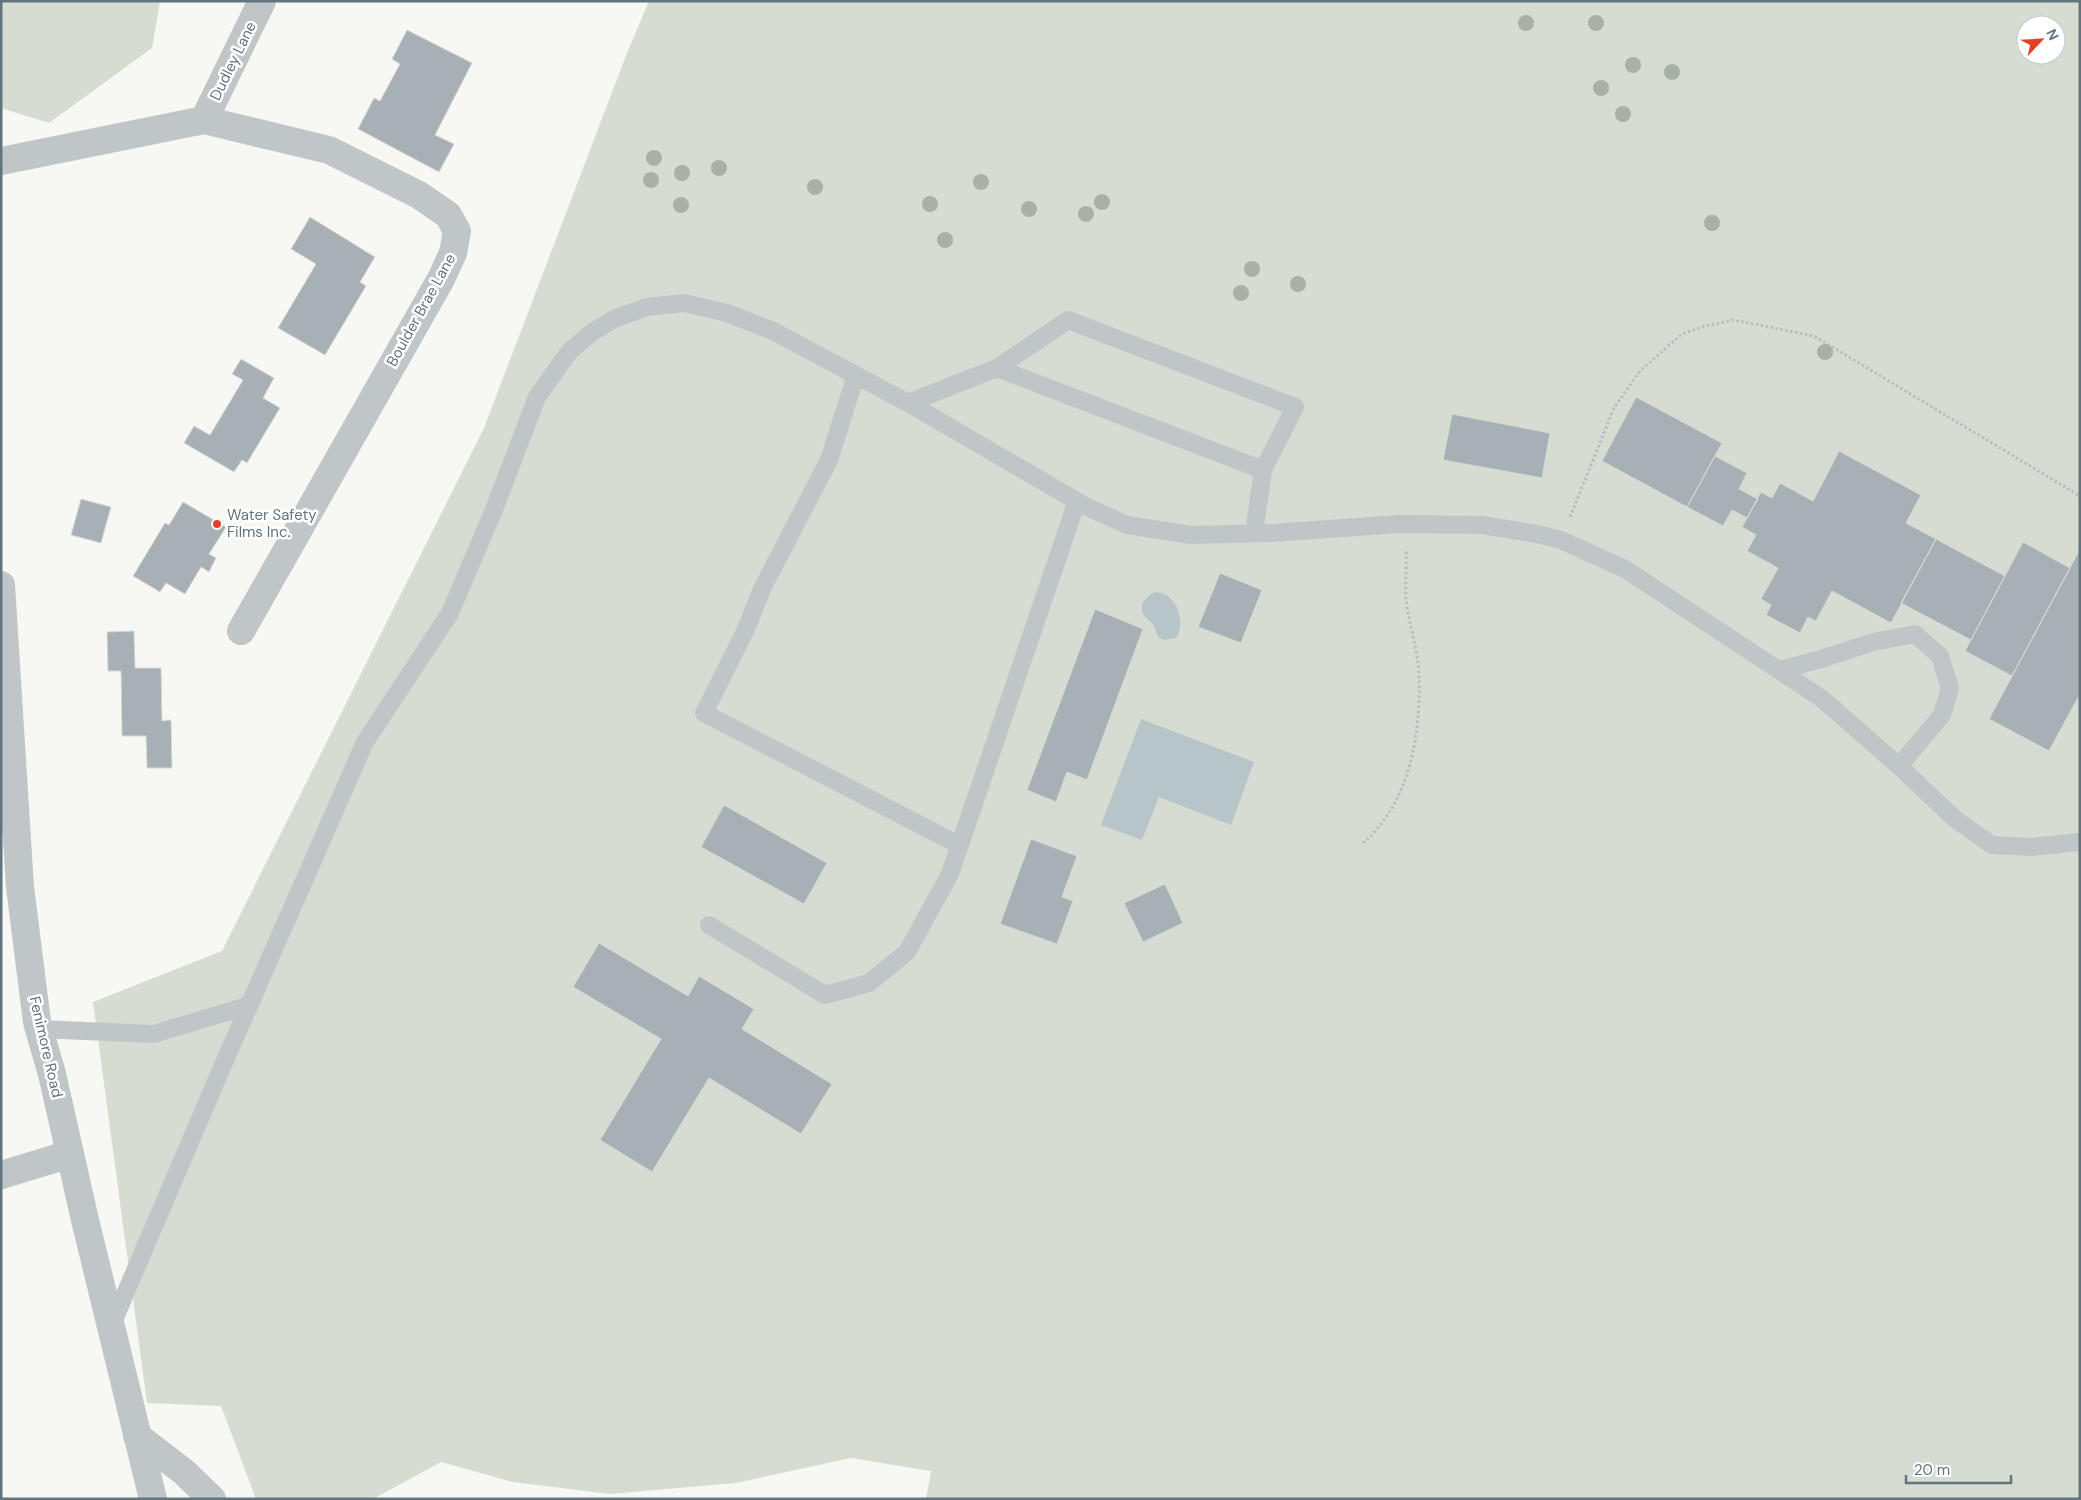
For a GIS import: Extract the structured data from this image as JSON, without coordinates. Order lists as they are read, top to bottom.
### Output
{
  "streets": {
    "street": ["Dudley Lane", "Boulder Brae Lane", "Fenimore Road"]
  },
  "crossings": [
    ["Dudley Lane", "Boulder Brae Lane"]
  ],
  "places": ["Water Safety Films Inc."],
  "scale_bar": "20 m",
  "north": "top right"
}
